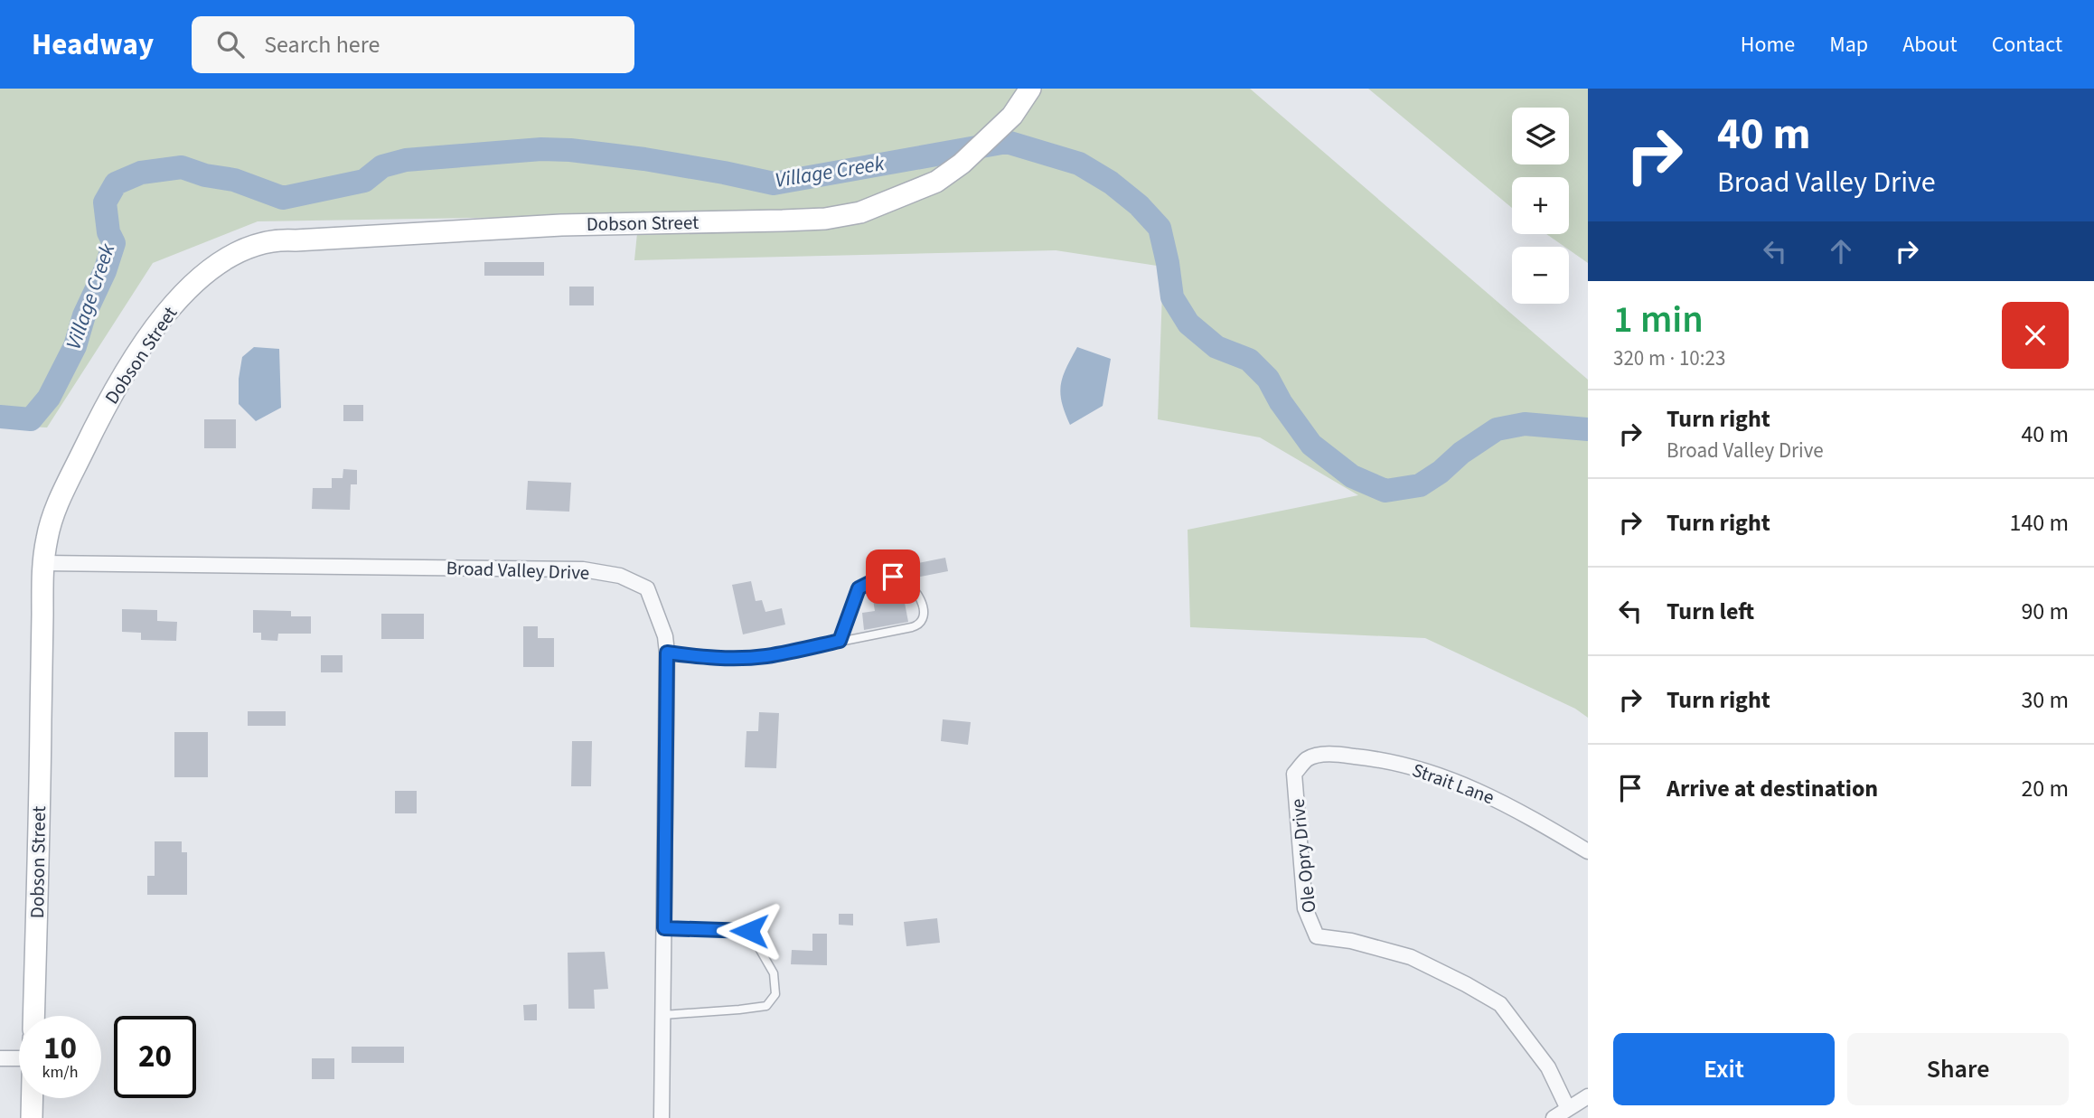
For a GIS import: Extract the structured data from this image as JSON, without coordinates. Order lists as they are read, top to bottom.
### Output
{
  "streets": {
    "street": [
      "Dobson Street",
      "Broad Valley Drive",
      "Strait Lane",
      "Ole Opry Drive"
    ]
  },
  "crossings": [
    ["Dobson Street", "Broad Valley Drive"],
    ["Strait Lane", "Ole Opry Drive"]
  ],
  "water": ["Village Creek"],
  "page": {
    "header": "Headway",
    "search": "Search here",
    "nav": [
      "Home",
      "Map",
      "About",
      "Contact"
    ],
    "turn": ["40 m", "Broad Valley Drive"],
    "map_buttons": ["+", "−"],
    "heading": ["1 min", "320 m · 10:23"],
    "list": [
      {
        "name": "Turn right",
        "note": "Broad Valley Drive",
        "value": "40 m"
      },
      {
        "name": "Turn right",
        "value": "140 m"
      },
      {
        "name": "Turn left",
        "value": "90 m"
      },
      {
        "name": "Turn right",
        "value": "30 m"
      },
      {
        "name": "Arrive at destination",
        "value": "20 m"
      }
    ],
    "speed": "10 km/h",
    "limit": "20",
    "buttons": ["Exit", "Share"]
  }
}
